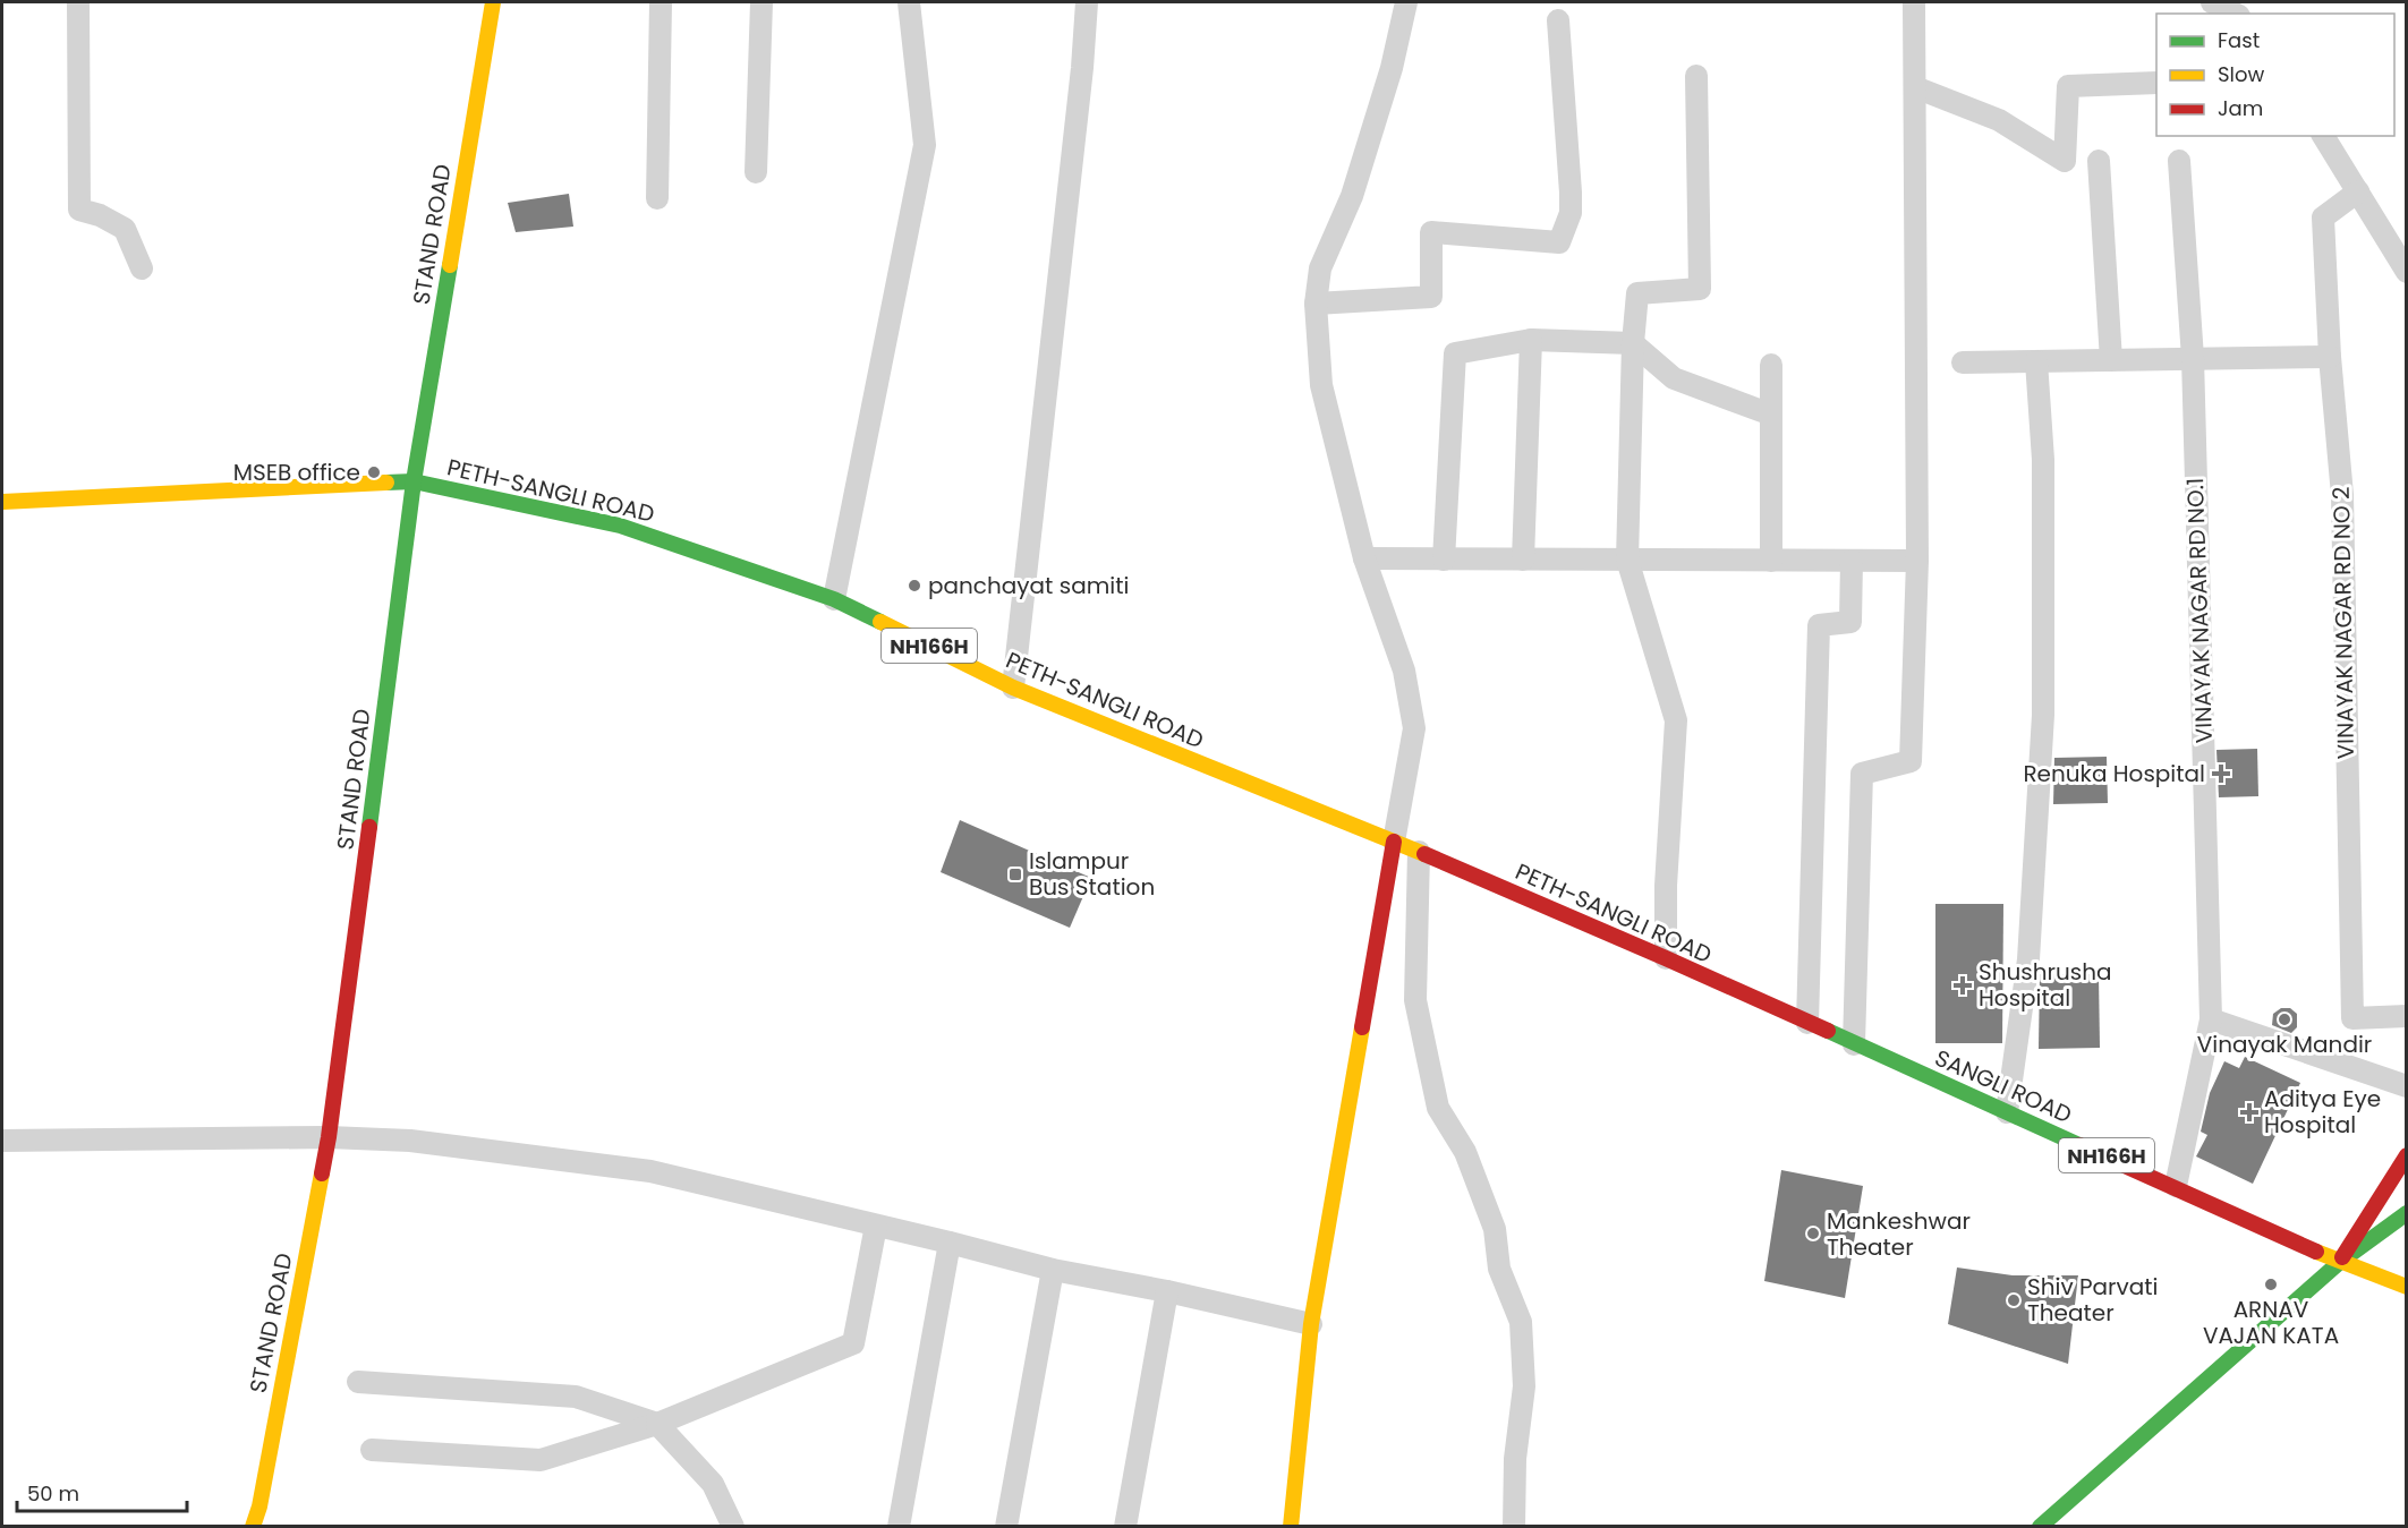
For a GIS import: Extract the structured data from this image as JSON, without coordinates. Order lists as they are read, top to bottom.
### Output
{
  "streets": {
    "main road": [
      "STAND ROAD",
      "PETH-SANGLI ROAD",
      "NH166H",
      "SANGLI ROAD"
    ],
    "street": ["VINAYAK NAGAR RD NO.1", "VINAYAK NAGAR RD NO 2"]
  },
  "crossings": [
    ["STAND ROAD", "PETH-SANGLI ROAD"],
    ["PETH-SANGLI ROAD", "SANGLI ROAD"],
    ["VINAYAK NAGAR RD NO.1", "SANGLI ROAD"]
  ],
  "places": {
    "other": [
      "MSEB office",
      "panchayat samiti",
      "Vinayak Mandir",
      "Mankeshwar Theater",
      "ARNAV VAJAN KATA",
      "Shiv Parvati Theater"
    ],
    "health": ["Renuka Hospital", "Shushrusha Hospital", "Aditya Eye Hospital"],
    "transit": ["Islampur Bus Station"]
  },
  "legend": ["Fast", "Slow", "Jam"],
  "scale_bar": "50 m"
}
